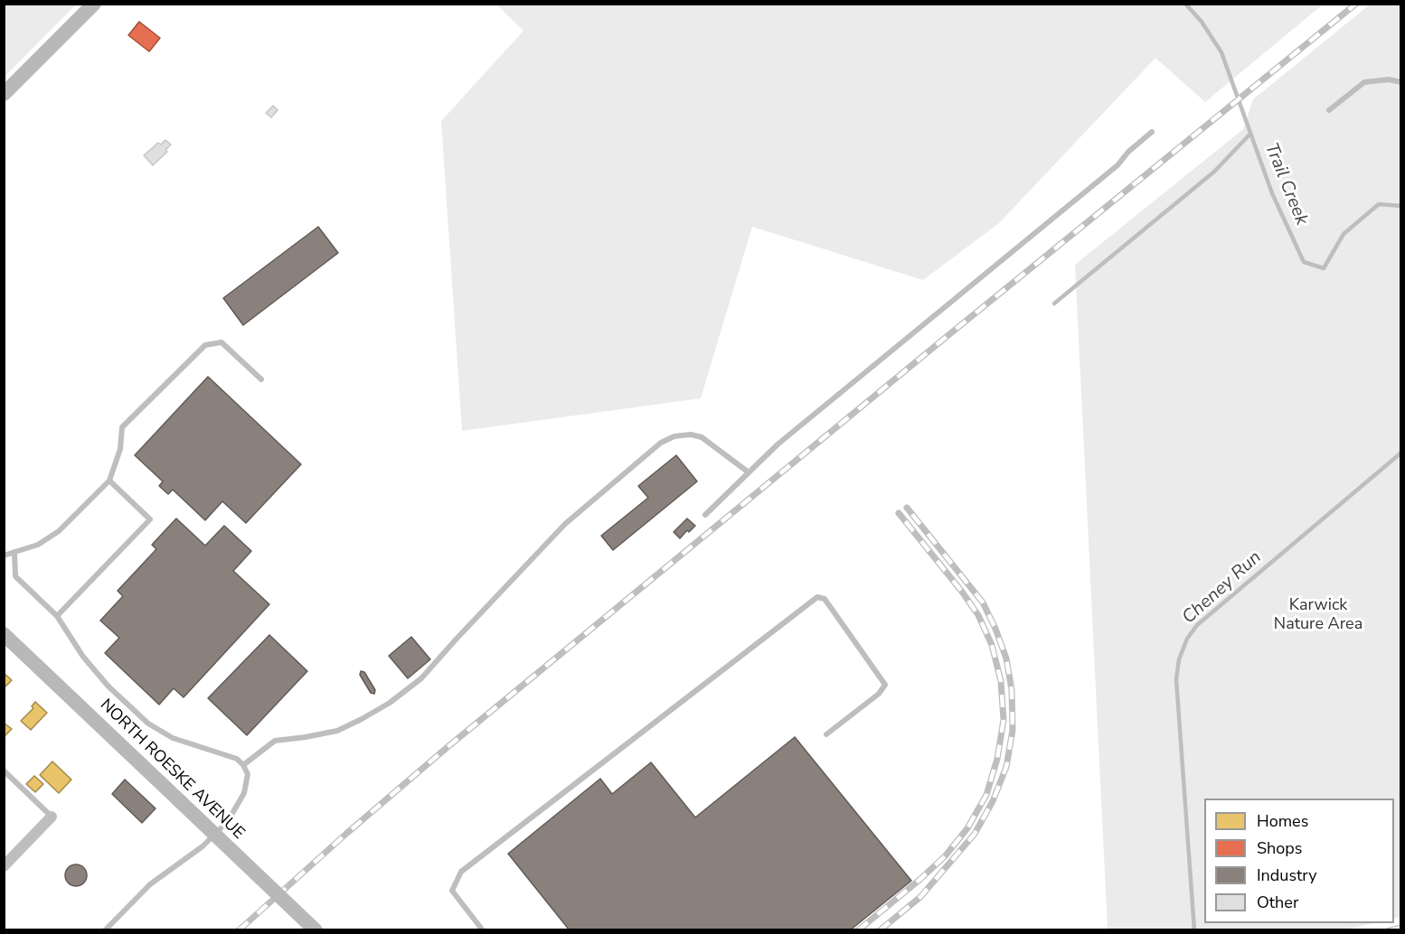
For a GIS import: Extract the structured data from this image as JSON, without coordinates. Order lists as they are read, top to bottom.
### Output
{
  "streets": {
    "street": ["NORTH ROESKE AVENUE"]
  },
  "water": ["Trail Creek", "Cheney Run"],
  "parks": ["Karwick Nature Area"],
  "legend": [
    "Homes",
    "Shops",
    "Industry",
    "Other"
  ]
}
